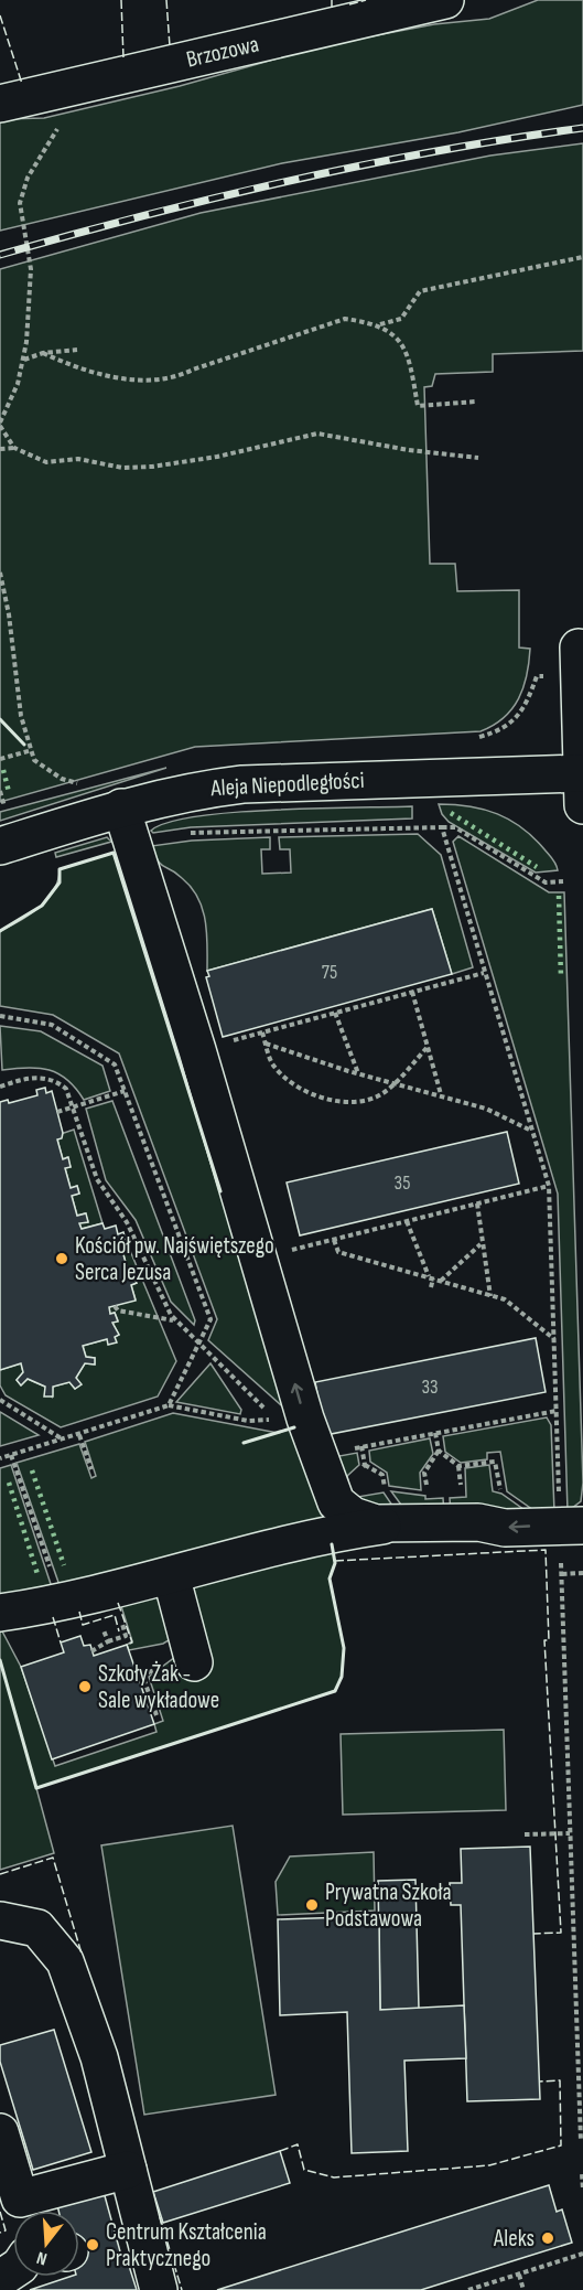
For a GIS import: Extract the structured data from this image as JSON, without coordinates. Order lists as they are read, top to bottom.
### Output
{
  "streets": {
    "street": ["Brzozowa", "Aleja Niepodległości"]
  },
  "places": [
    "Kościół pw. Najświętszego Serca Jezusa",
    "Szkoły Żak - Sale wykładowe",
    "Prywatna Szkoła Podstawowa",
    "Aleks",
    "Centrum Kształcenia Praktycznego"
  ],
  "house_numbers": ["75", "35", "33"],
  "north": "bottom"
}
